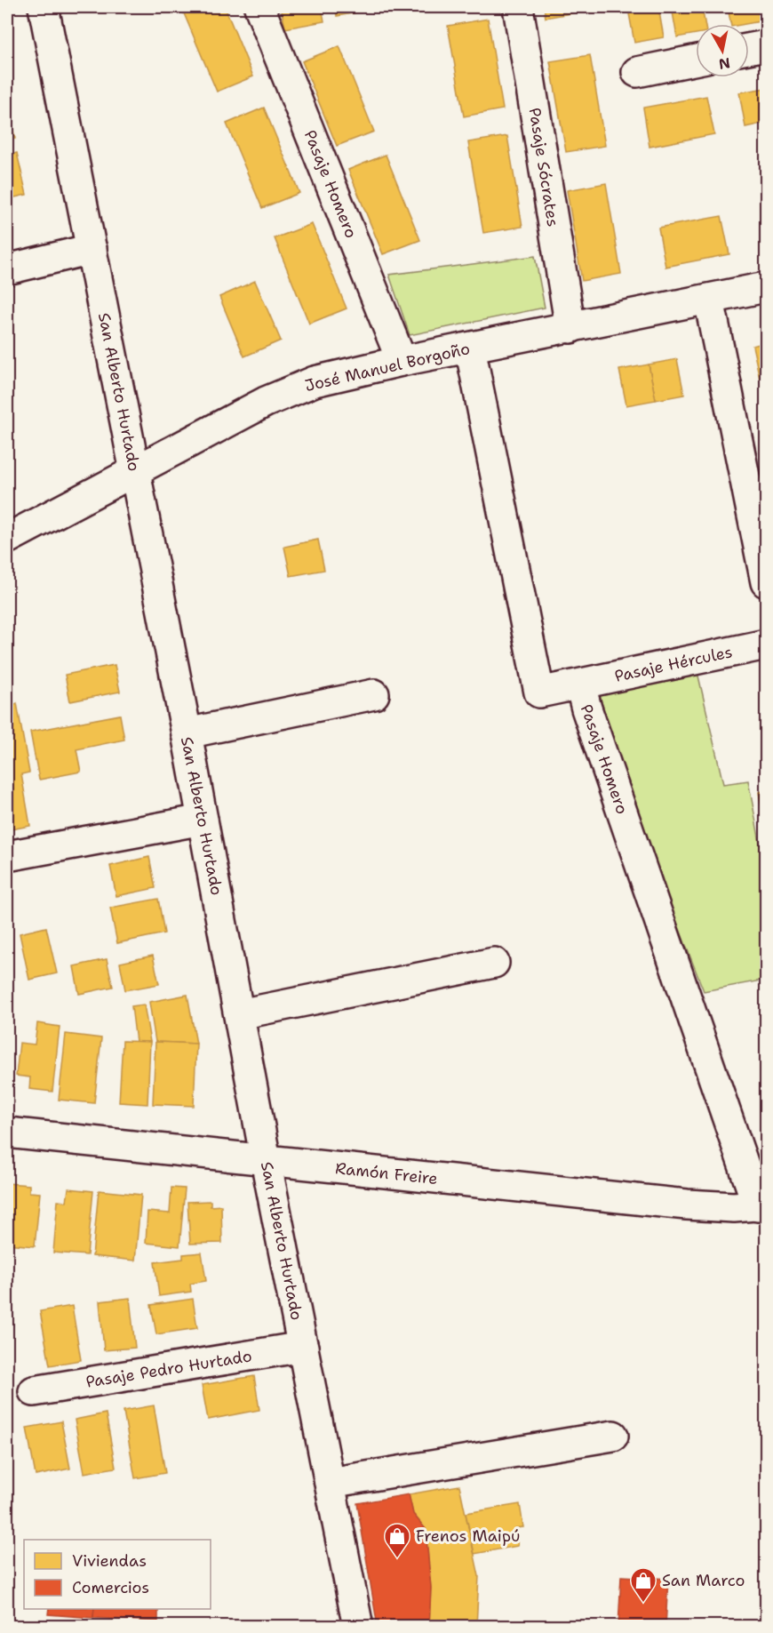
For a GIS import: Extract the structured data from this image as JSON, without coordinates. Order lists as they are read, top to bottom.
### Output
{
  "streets": {
    "street": [
      "Pasaje Sócrates",
      "Pasaje Homero",
      "José Manuel Borgoño",
      "San Alberto Hurtado",
      "Pasaje Hércules",
      "Ramón Freire",
      "Pasaje Pedro Hurtado"
    ]
  },
  "crossings": [
    ["Pasaje Sócrates", "José Manuel Borgoño"],
    ["Pasaje Homero", "José Manuel Borgoño"],
    ["Pasaje Homero", "Pasaje Hércules"],
    ["Pasaje Homero", "Ramón Freire"],
    ["José Manuel Borgoño", "San Alberto Hurtado"],
    ["San Alberto Hurtado", "Ramón Freire"],
    ["San Alberto Hurtado", "Pasaje Pedro Hurtado"]
  ],
  "places": {
    "shop": ["Frenos Maipú", "San Marco"]
  },
  "legend": ["Viviendas", "Comercios"],
  "north": "bottom"
}
